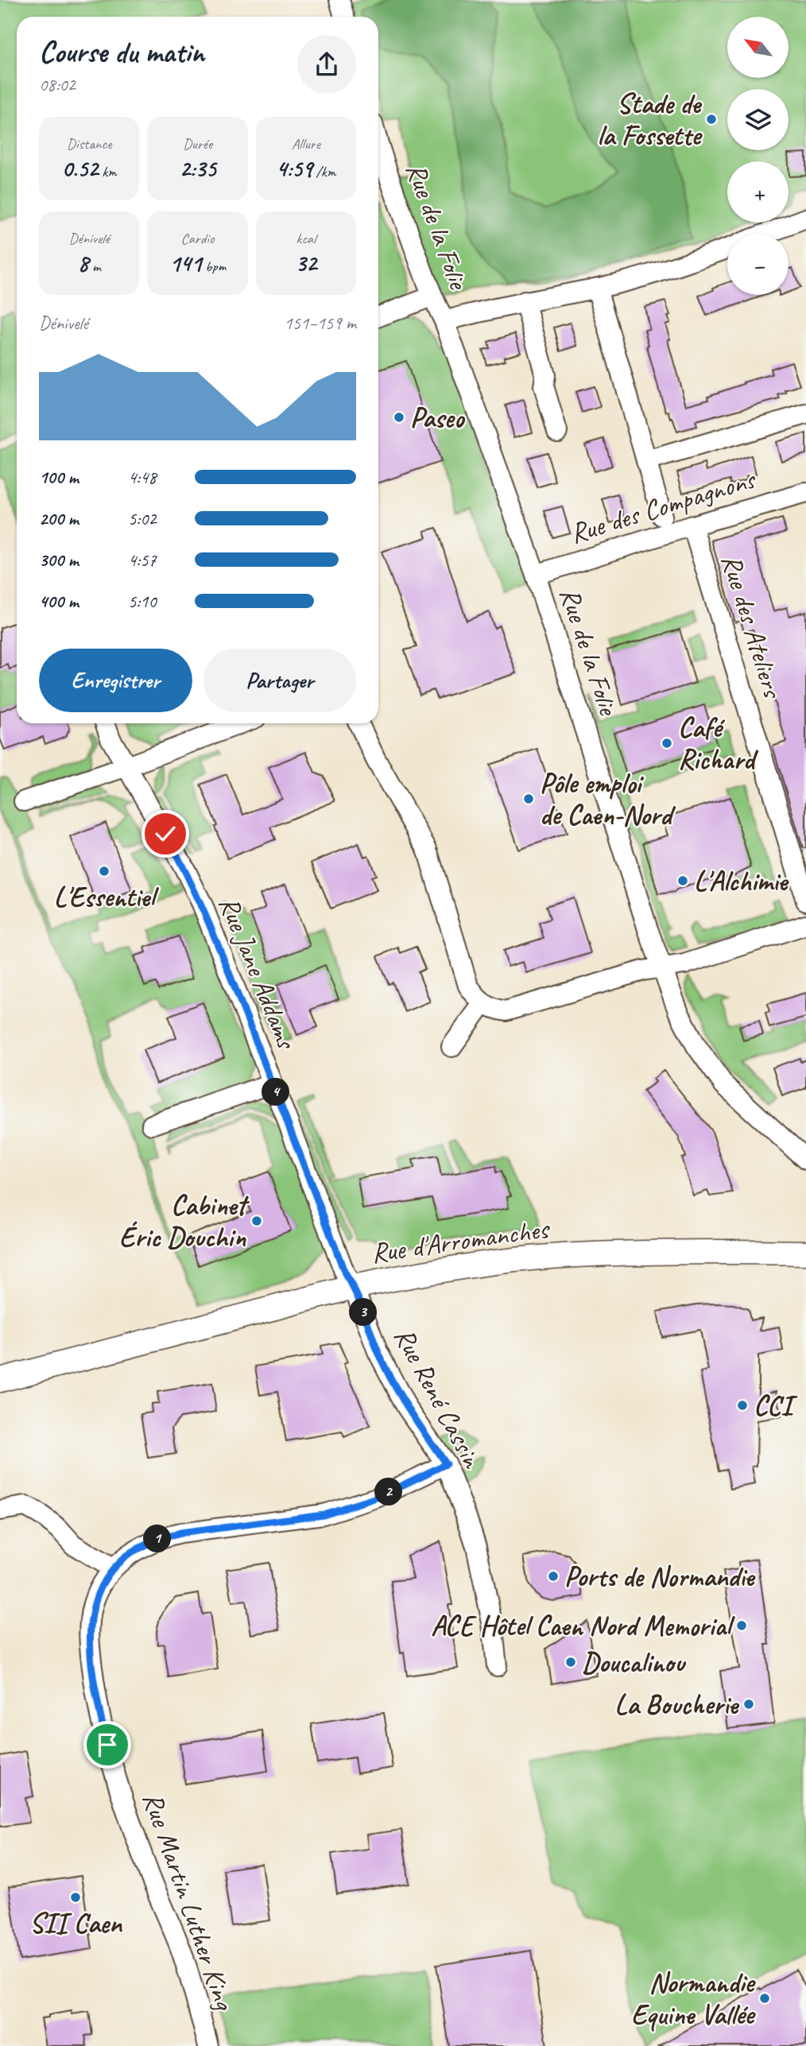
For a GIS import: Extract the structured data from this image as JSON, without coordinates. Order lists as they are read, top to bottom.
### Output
{
  "streets": {
    "main road": ["Rue d'Arromanches"],
    "street": [
      "Rue de la Folie",
      "Rue des Compagnons",
      "Rue des Ateliers",
      "Rue Jane Addams",
      "Rue René Cassin",
      "Rue Martin Luther King"
    ]
  },
  "crossings": [
    ["Rue de la Folie", "Rue des Compagnons"],
    ["Rue des Compagnons", "Rue des Ateliers"],
    ["Rue Jane Addams", "Rue d'Arromanches"],
    ["Rue Jane Addams", "Rue René Cassin"],
    ["Rue d'Arromanches", "Rue René Cassin"],
    ["Rue René Cassin", "Rue Martin Luther King"]
  ],
  "places": [
    "Stade de la Fossette",
    "Paseo",
    "Café Richard",
    "Pôle emploi de Caen-Nord",
    "L'Essentiel",
    "L'Alchimie",
    "Cabinet Éric Douchin",
    "CCI",
    "Ports de Normandie",
    "ACE Hôtel Caen Nord Memorial",
    "Doucalinou",
    "La Boucherie",
    "SII Caen",
    "Normandie Equine Vallée"
  ],
  "north": "top left",
  "page": {
    "map_buttons": ["+", "−"],
    "heading": ["Course du matin", "08:02"],
    "stats": [
      ["Distance", "0.52 km"],
      ["Durée", "2:35"],
      ["Allure", "4:59 /km"],
      ["Dénivelé", "8 m"],
      ["Cardio", "141 bpm"],
      ["kcal", "32"]
    ],
    "chart": ["Dénivelé", "151–159 m"],
    "list": [
      {
        "name": "100 m",
        "note": "4:48"
      },
      {
        "name": "200 m",
        "note": "5:02"
      },
      {
        "name": "300 m",
        "note": "4:57"
      },
      {
        "name": "400 m",
        "note": "5:10"
      }
    ],
    "buttons": ["Enregistrer", "Partager"],
    "pins": [
      "4",
      "3",
      "2",
      "1"
    ]
  }
}
